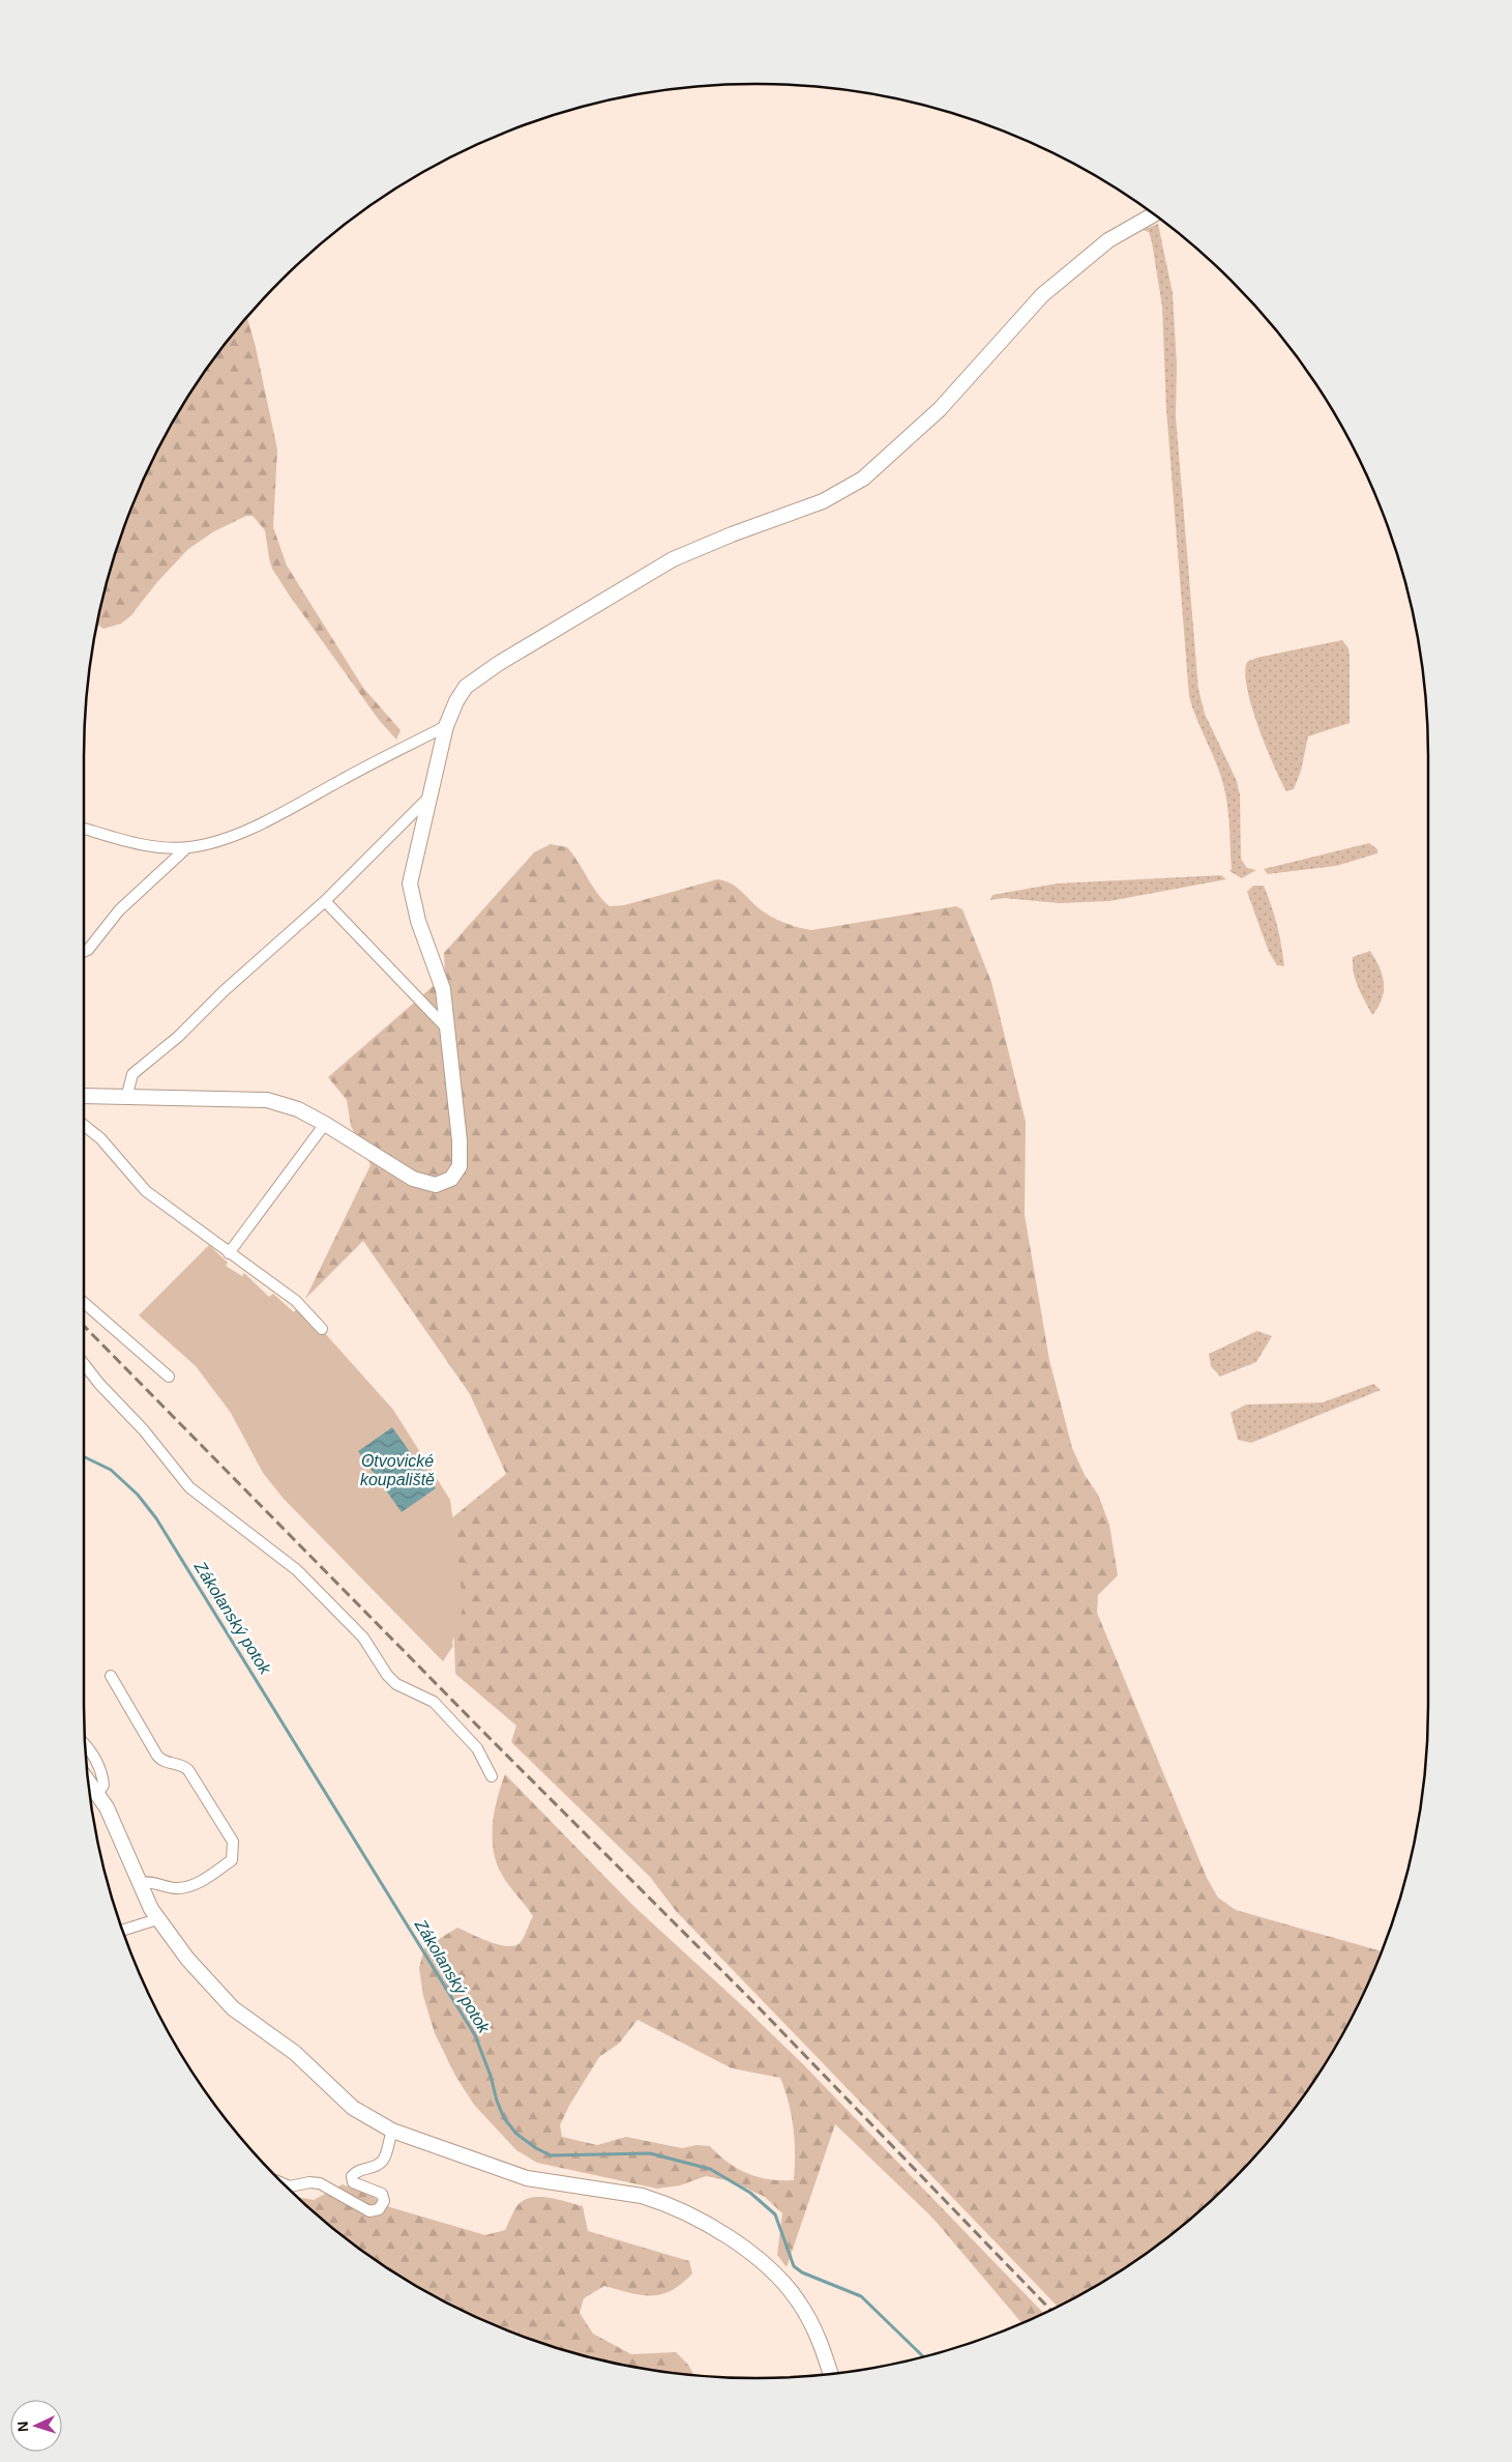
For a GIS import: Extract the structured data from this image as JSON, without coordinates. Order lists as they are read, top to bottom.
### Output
{
  "water": ["Otvovické koupaliště", "Zákolanský potok"],
  "north": "left"
}
